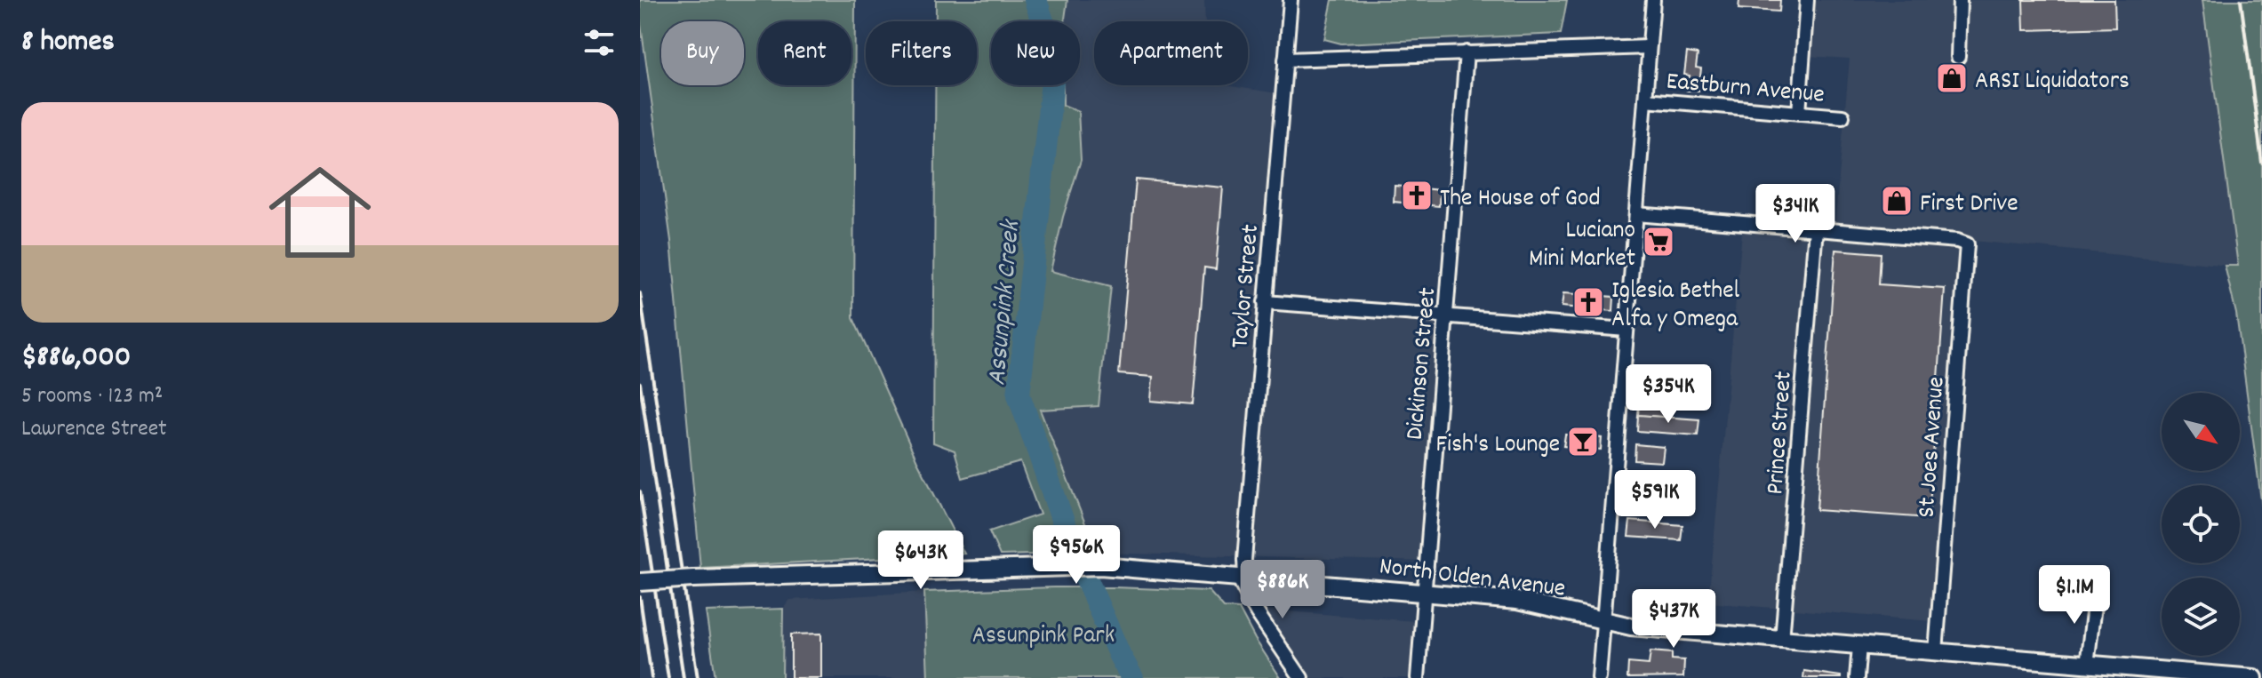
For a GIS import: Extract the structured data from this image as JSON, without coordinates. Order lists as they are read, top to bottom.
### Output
{
  "streets": {
    "main road": ["North Olden Avenue"],
    "street": [
      "Eastburn Avenue",
      "Taylor Street",
      "Dickinson Street",
      "Prince Street",
      "St Joes Avenue"
    ]
  },
  "crossings": [
    ["Taylor Street", "North Olden Avenue"],
    ["Dickinson Street", "North Olden Avenue"],
    ["Prince Street", "St Joes Avenue"],
    ["Prince Street", "North Olden Avenue"],
    ["St Joes Avenue", "North Olden Avenue"]
  ],
  "water": ["Assunpink Creek"],
  "parks": ["Assunpink Park"],
  "places": {
    "shop": ["ARSI Liquidators", "First Drive"],
    "church": ["The House of God", "Iglesia Bethel Alfa y Omega"],
    "supermarket": ["Luciano Mini Market"],
    "bar": ["Fish's Lounge"]
  },
  "north": "bottom right",
  "page": {
    "heading": "8 homes",
    "chip": [
      "Buy",
      "Rent",
      "Filters",
      "New",
      "Apartment"
    ],
    "list": [
      {
        "name": "$886,000",
        "note": "5 rooms · 123 m² · Lawrence Street"
      }
    ],
    "price": [
      "$341K",
      "$354K",
      "$591K",
      "$956K",
      "$643K",
      "$886K",
      "$1.1M",
      "$437K"
    ]
  }
}
